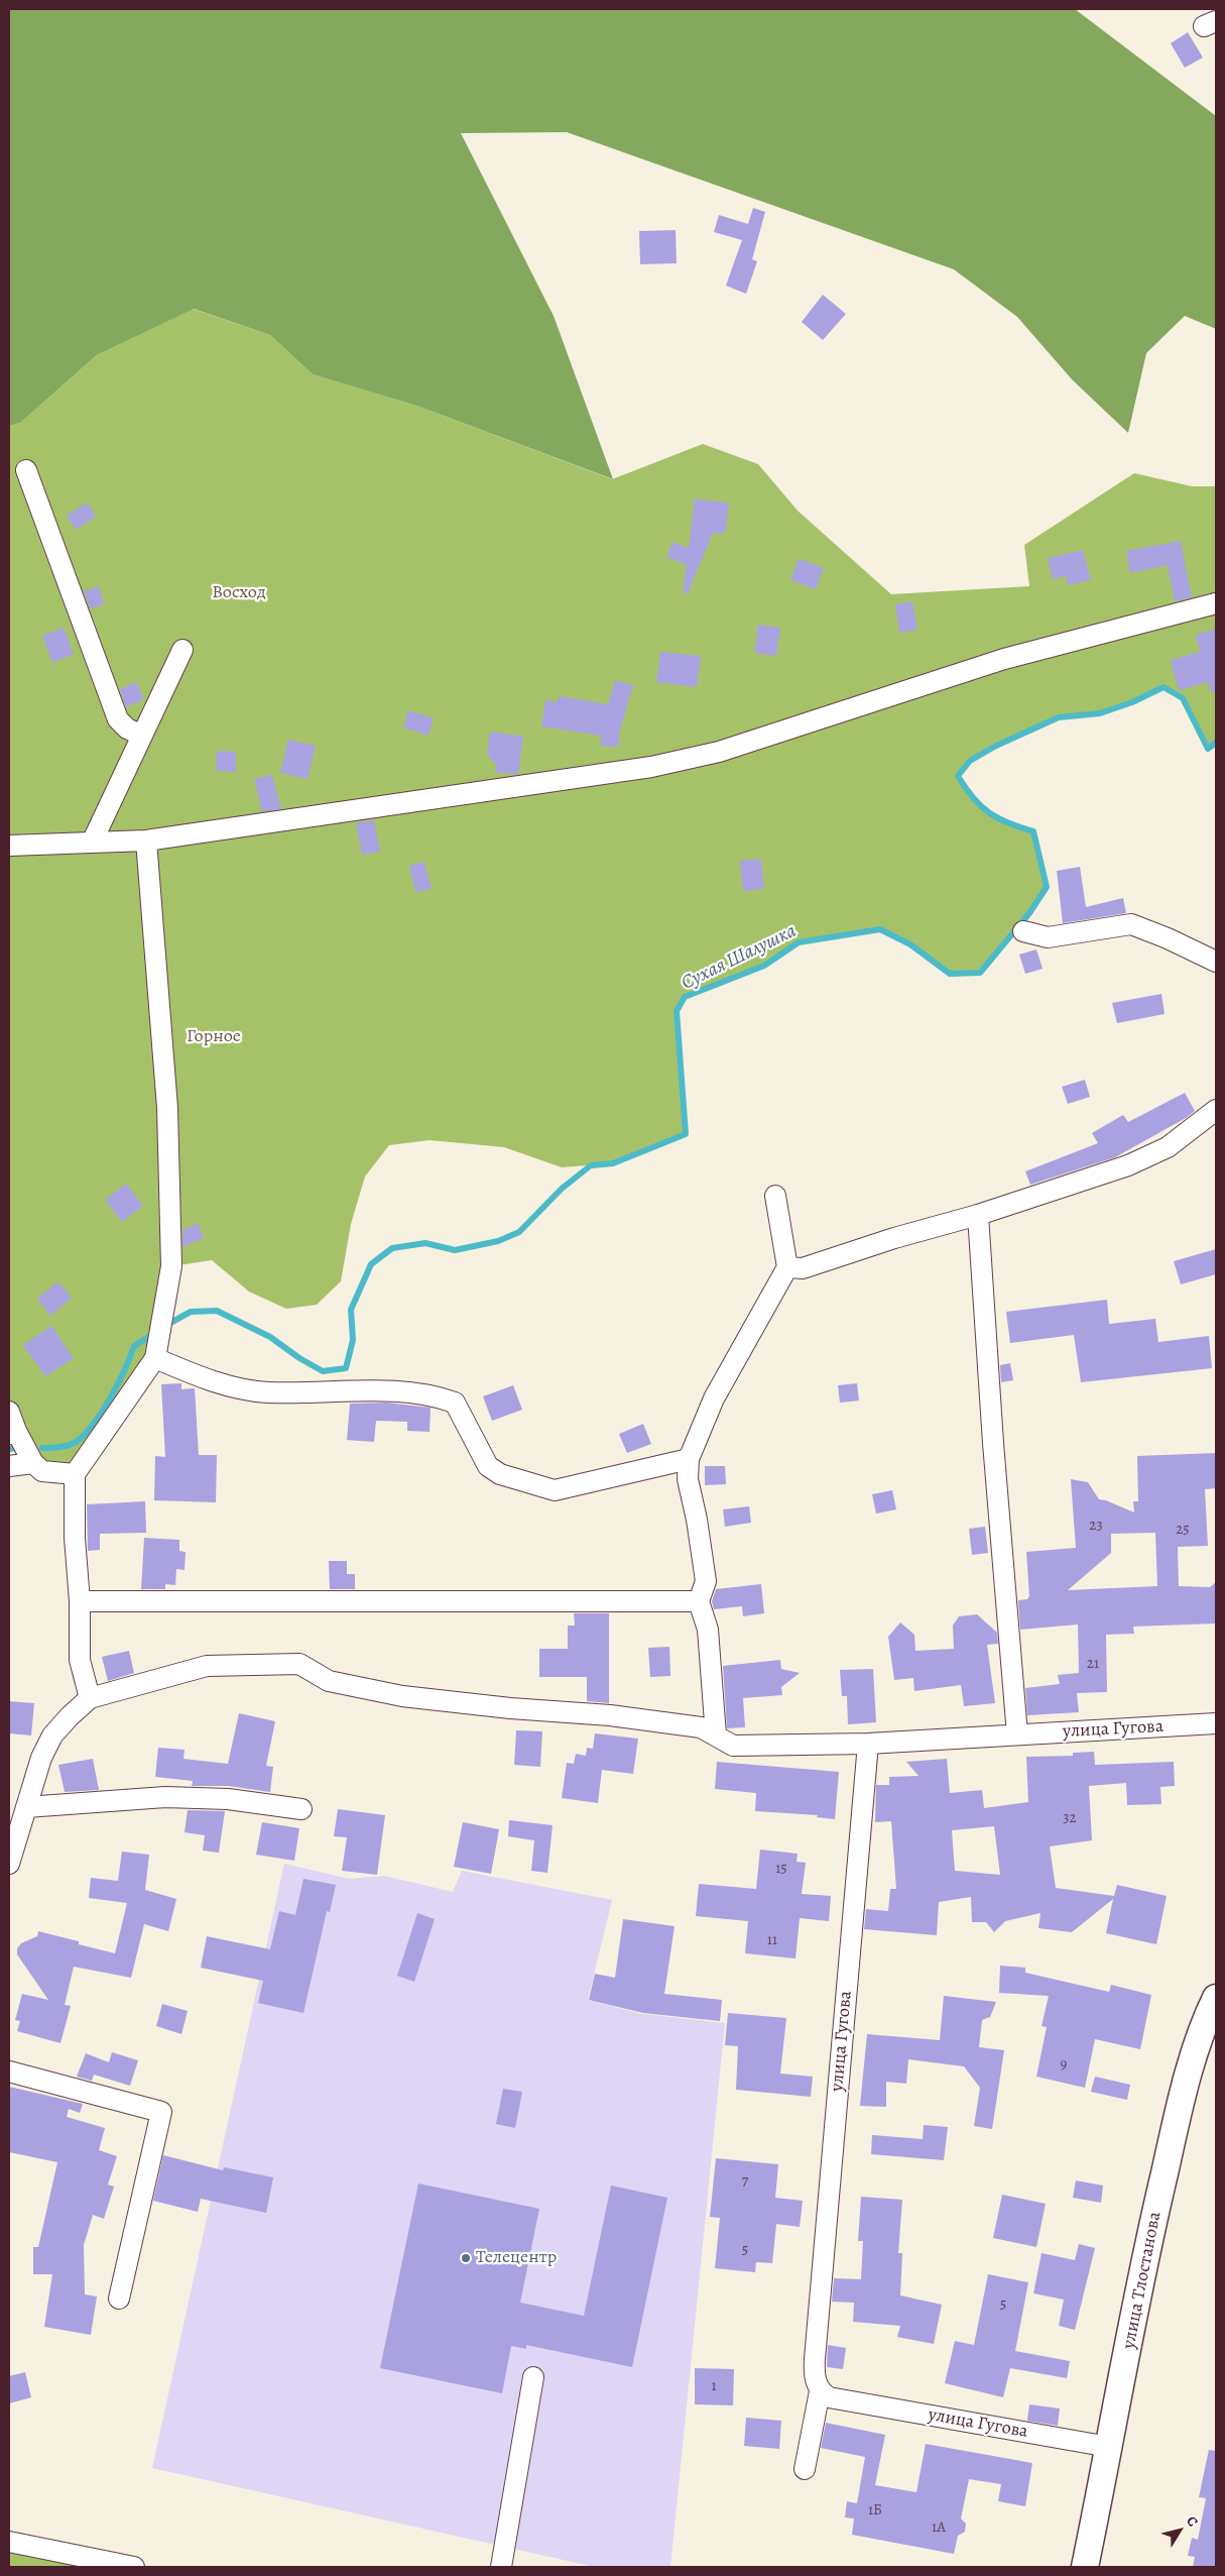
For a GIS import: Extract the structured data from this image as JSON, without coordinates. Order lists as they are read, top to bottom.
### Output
{
  "streets": {
    "main road": ["улица Тлостанова"],
    "street": ["улица Гугова"]
  },
  "crossings": [
    ["улица Гугова", "улица Тлостанова"]
  ],
  "water": ["Сухая Шалушка"],
  "parks": ["Восход", "Горное"],
  "places": ["Телецентр"],
  "house_numbers": [
    "23",
    "25",
    "21",
    "32",
    "15",
    "11",
    "9",
    "7",
    "5",
    "5",
    "1",
    "1Б",
    "1А"
  ],
  "north": "top right"
}
